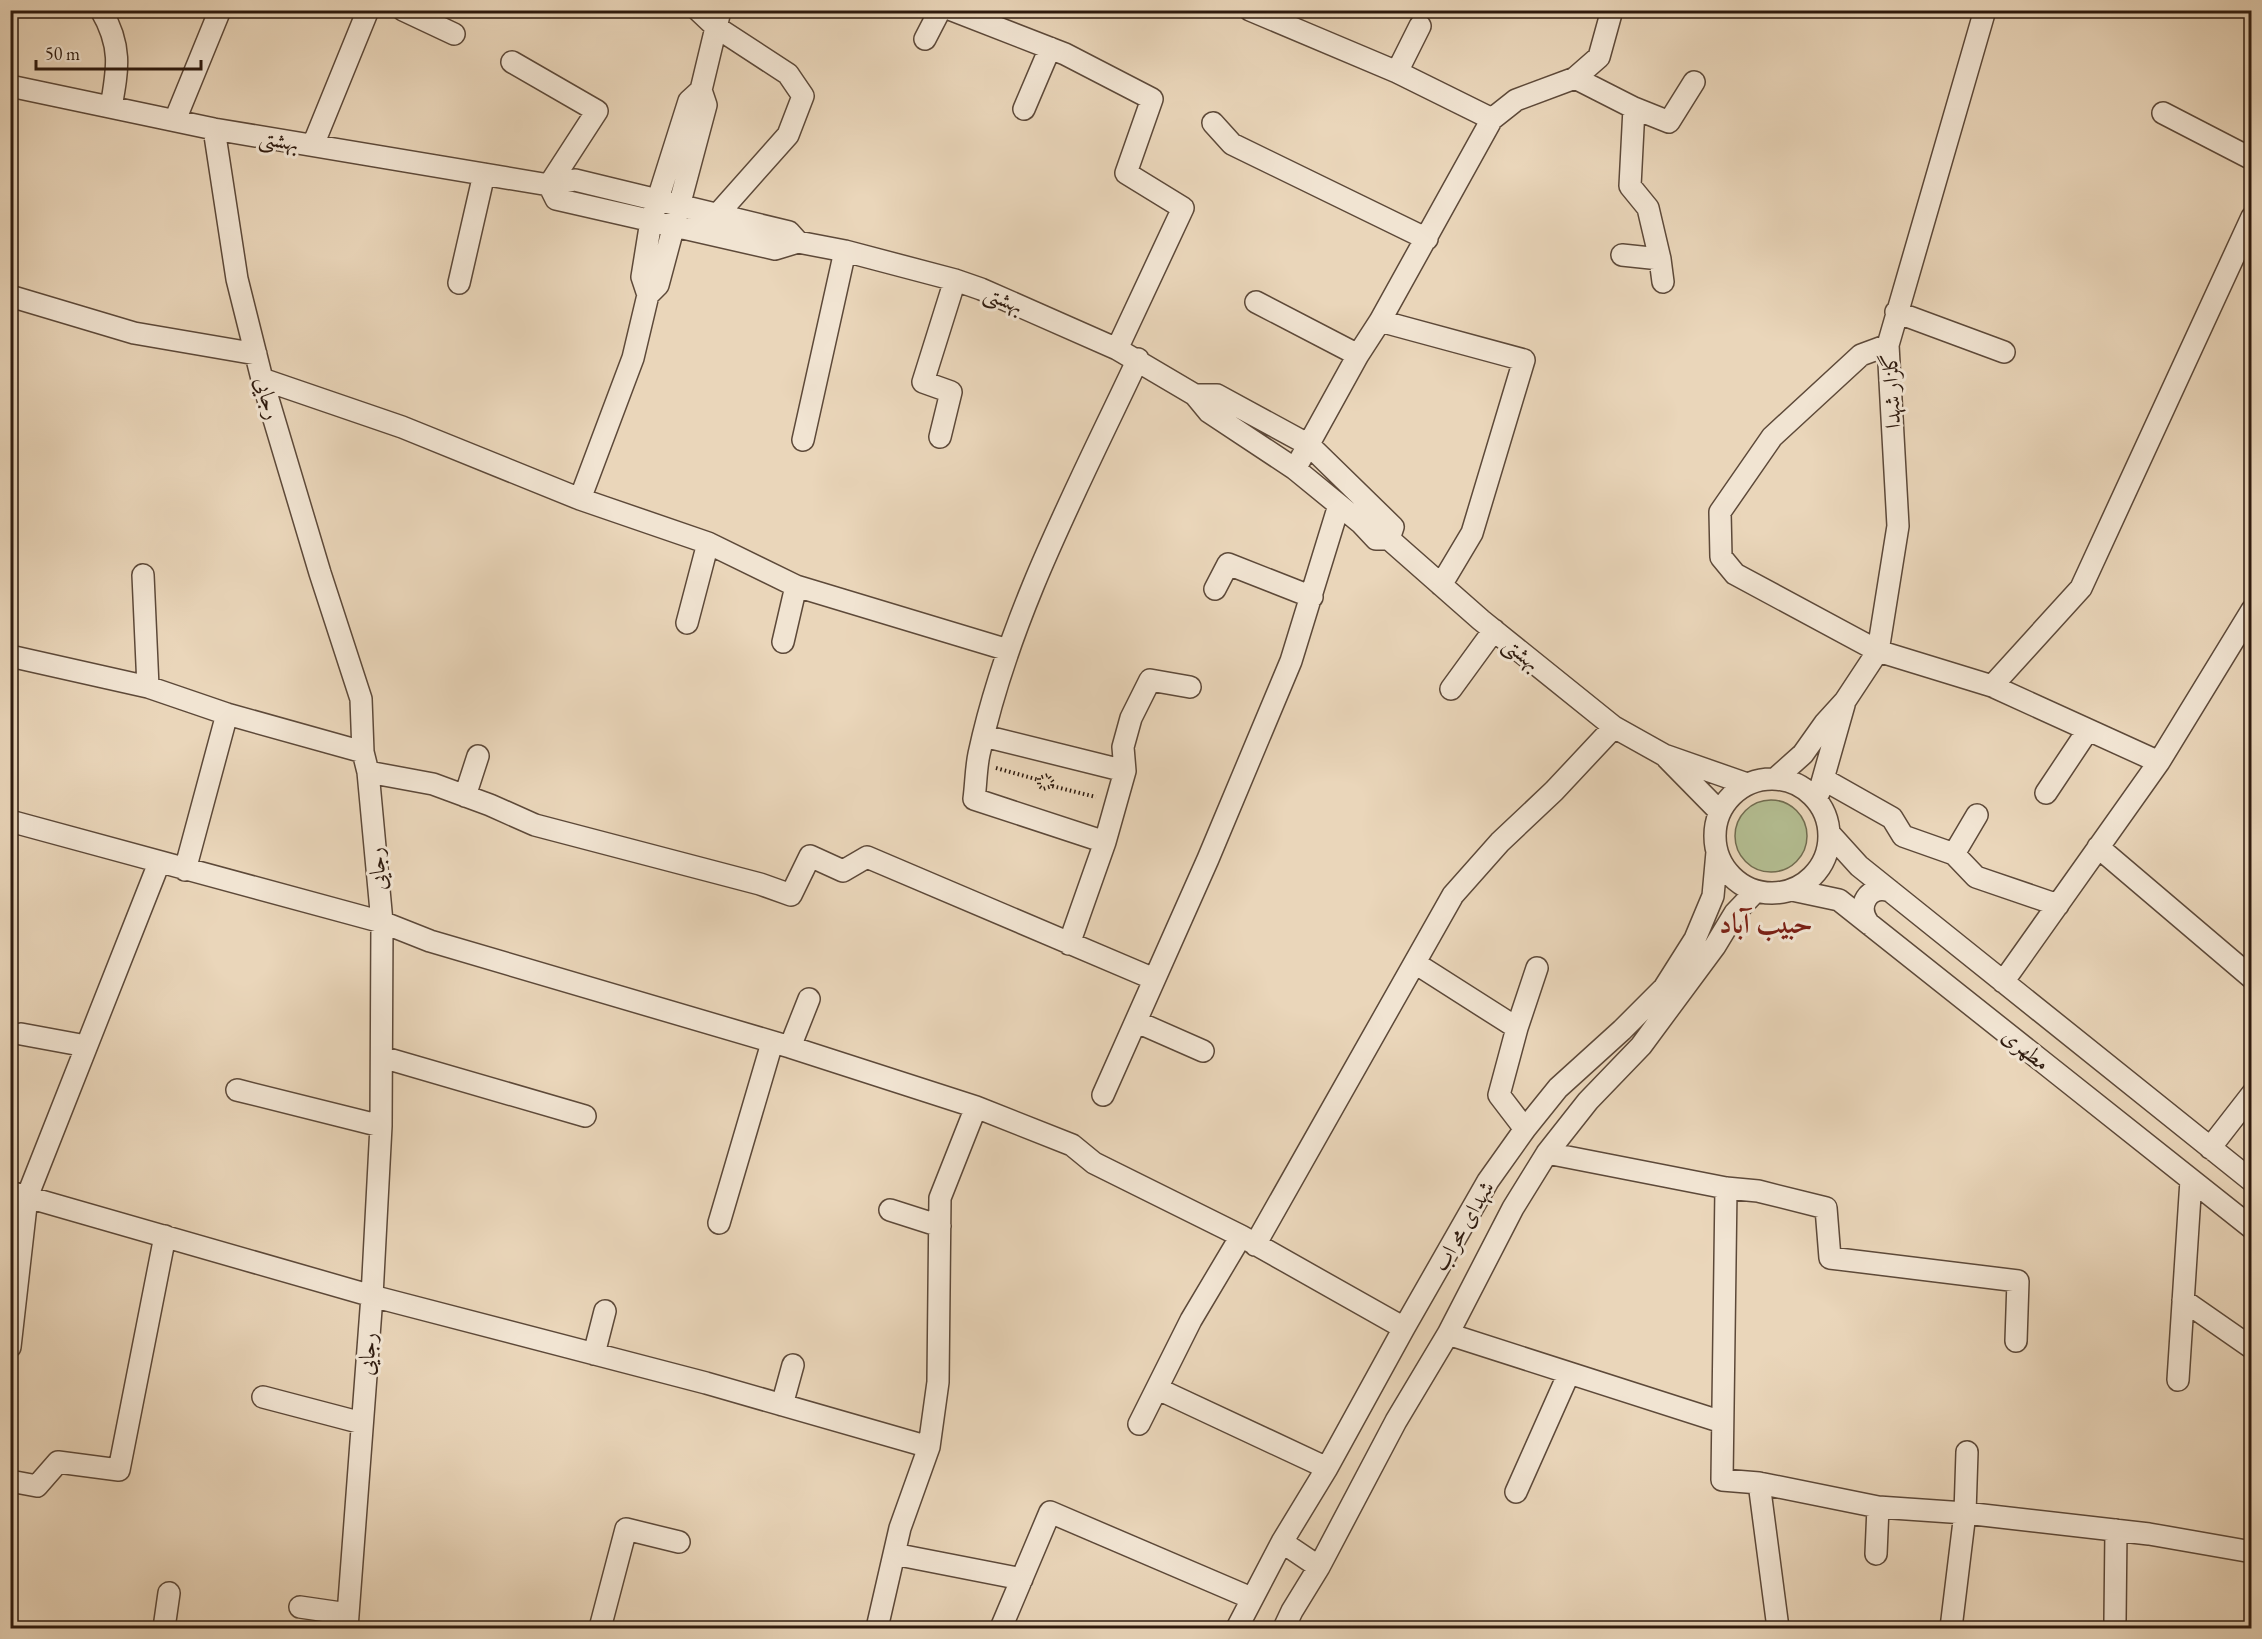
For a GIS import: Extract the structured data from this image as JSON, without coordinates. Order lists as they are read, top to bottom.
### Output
{
  "streets": {
    "street": [
      "بهشتی",
      "گلزار شهدا",
      "رجایی",
      "مطهری",
      "شهدای محراب"
    ]
  },
  "crossings": [
    ["بهشتی", "رجایی"],
    ["مطهری", "شهدای محراب"]
  ],
  "districts": ["حبیب آباد"],
  "scale_bar": "50 m"
}
